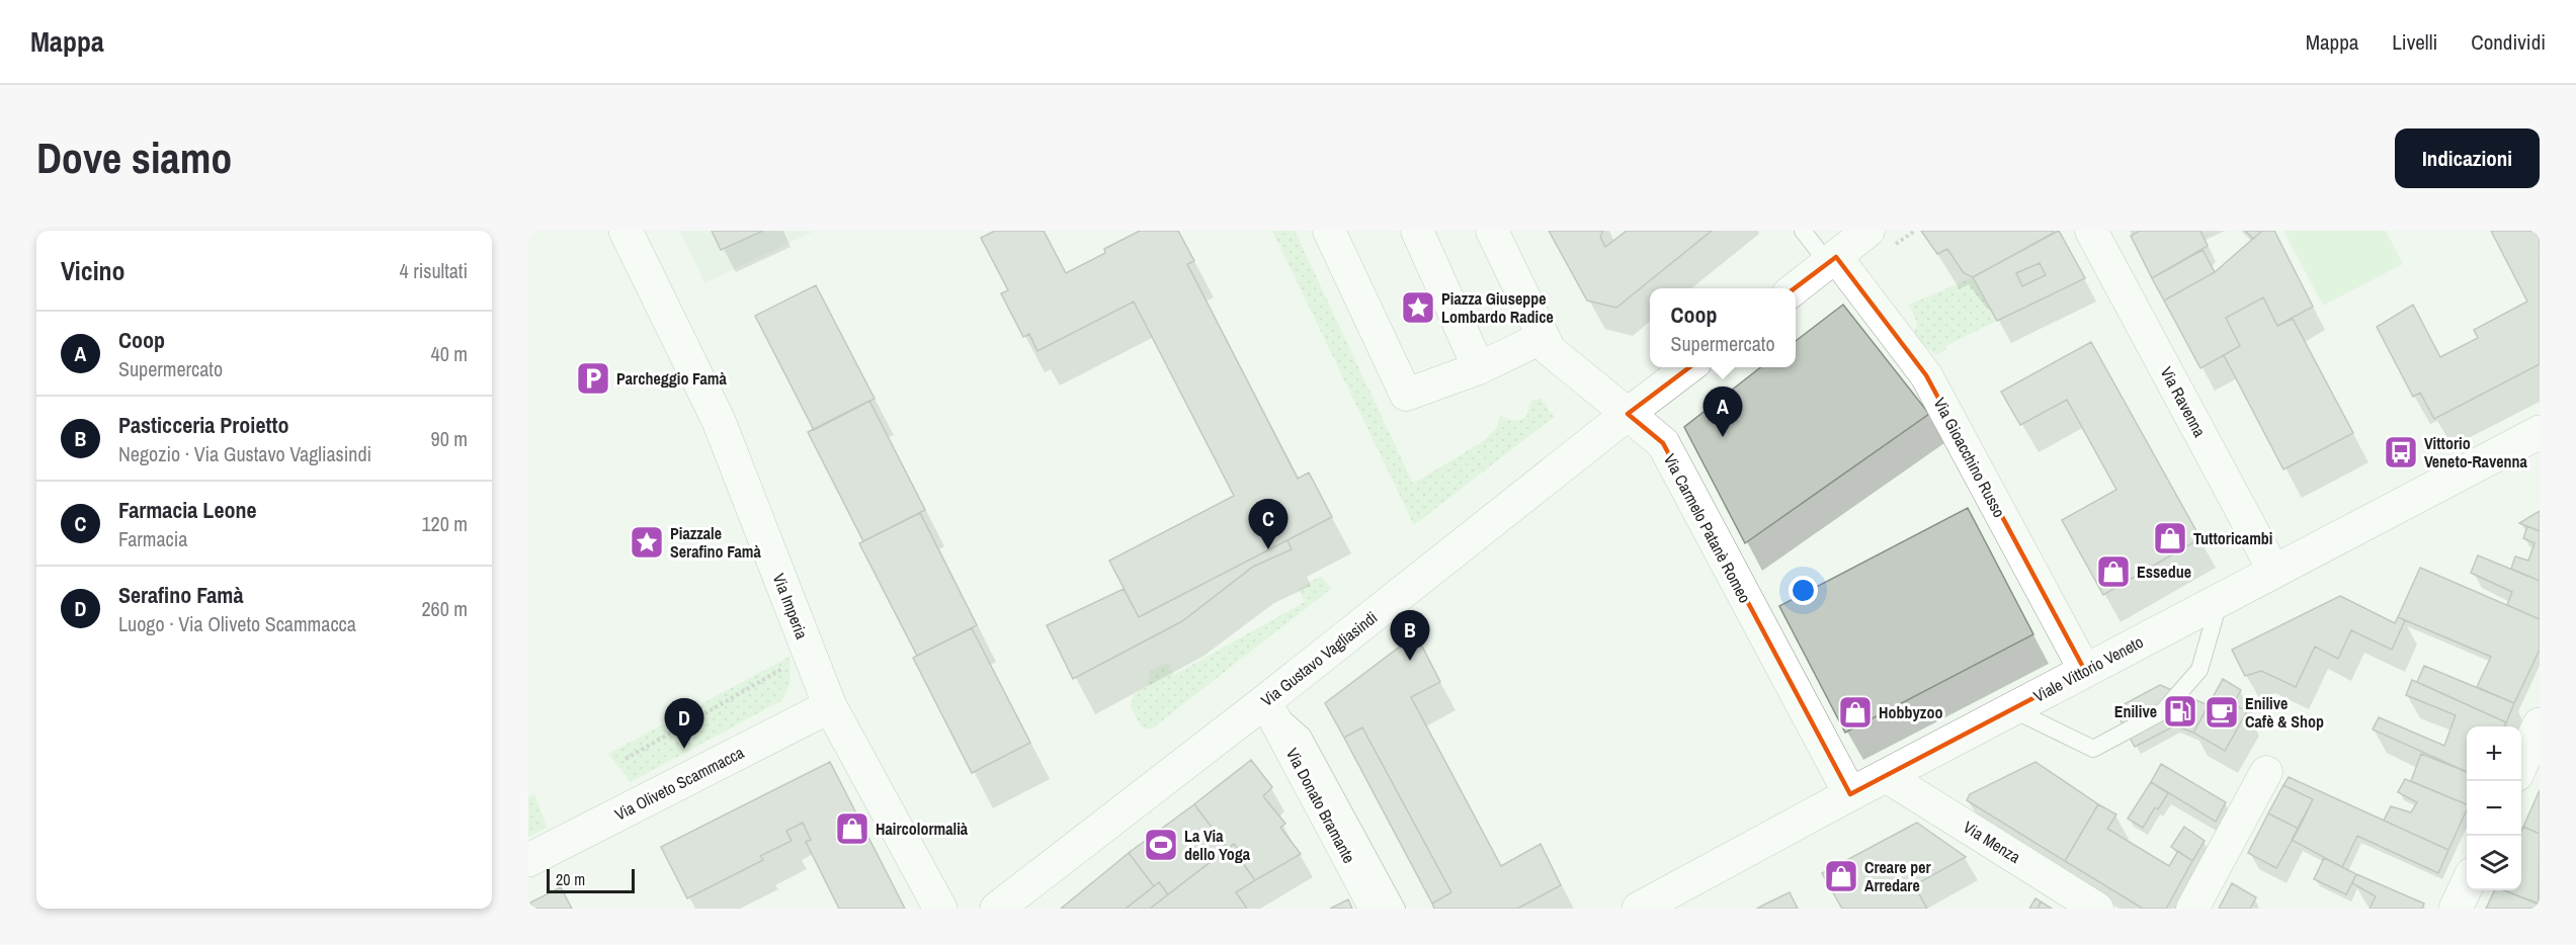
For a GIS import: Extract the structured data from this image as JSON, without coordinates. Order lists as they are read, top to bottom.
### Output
{
  "streets": {
    "main road": [
      "Via Carmelo Patanè Romeo",
      "Via Imperia",
      "Via Gustavo Vagliasindi",
      "Viale Vittorio Veneto",
      "Via Oliveto Scammacca"
    ],
    "street": [
      "Via Ravenna",
      "Via Gioacchino Russo",
      "Via Donato Bramante",
      "Via Menza"
    ]
  },
  "crossings": [
    ["Via Ravenna", "Viale Vittorio Veneto"],
    ["Via Gioacchino Russo", "Viale Vittorio Veneto"],
    ["Via Carmelo Patanè Romeo", "Via Gustavo Vagliasindi"],
    ["Via Carmelo Patanè Romeo", "Viale Vittorio Veneto"],
    ["Via Imperia", "Via Oliveto Scammacca"],
    ["Via Gustavo Vagliasindi", "Via Donato Bramante"],
    ["Viale Vittorio Veneto", "Via Menza"]
  ],
  "places": {
    "place": ["Piazza Giuseppe Lombardo Radice", "Piazzale Serafino Famà"],
    "parking": ["Parcheggio Famà"],
    "bus stop": ["Vittorio Veneto-Ravenna"],
    "shop": [
      "Tuttoricambi",
      "Essedue",
      "Hobbyzoo",
      "Haircolormalià",
      "Creare per Arredare"
    ],
    "fuel station": ["Enilive"],
    "cafe": ["Enilive Cafè & Shop"],
    "sports": ["La Via dello Yoga"]
  },
  "scale_bar": "20 m",
  "page": {
    "header": "Mappa",
    "nav": ["Mappa", "Livelli", "Condividi"],
    "buttons": "Indicazioni",
    "title": "Dove siamo",
    "heading": ["Vicino", "4 risultati"],
    "popup": ["Coop", "Supermercato"],
    "list": [
      {
        "mark": "A",
        "name": "Coop",
        "note": "Supermercato",
        "value": "40 m"
      },
      {
        "mark": "B",
        "name": "Pasticceria Proietto",
        "note": "Negozio · Via Gustavo Vagliasindi",
        "value": "90 m"
      },
      {
        "mark": "C",
        "name": "Farmacia Leone",
        "note": "Farmacia",
        "value": "120 m"
      },
      {
        "mark": "D",
        "name": "Serafino Famà",
        "note": "Luogo · Via Oliveto Scammacca",
        "value": "260 m"
      }
    ],
    "pins": [
      "A",
      "C",
      "B",
      "D"
    ],
    "map_buttons": ["+", "−"],
    "scale": "20 m"
  }
}
